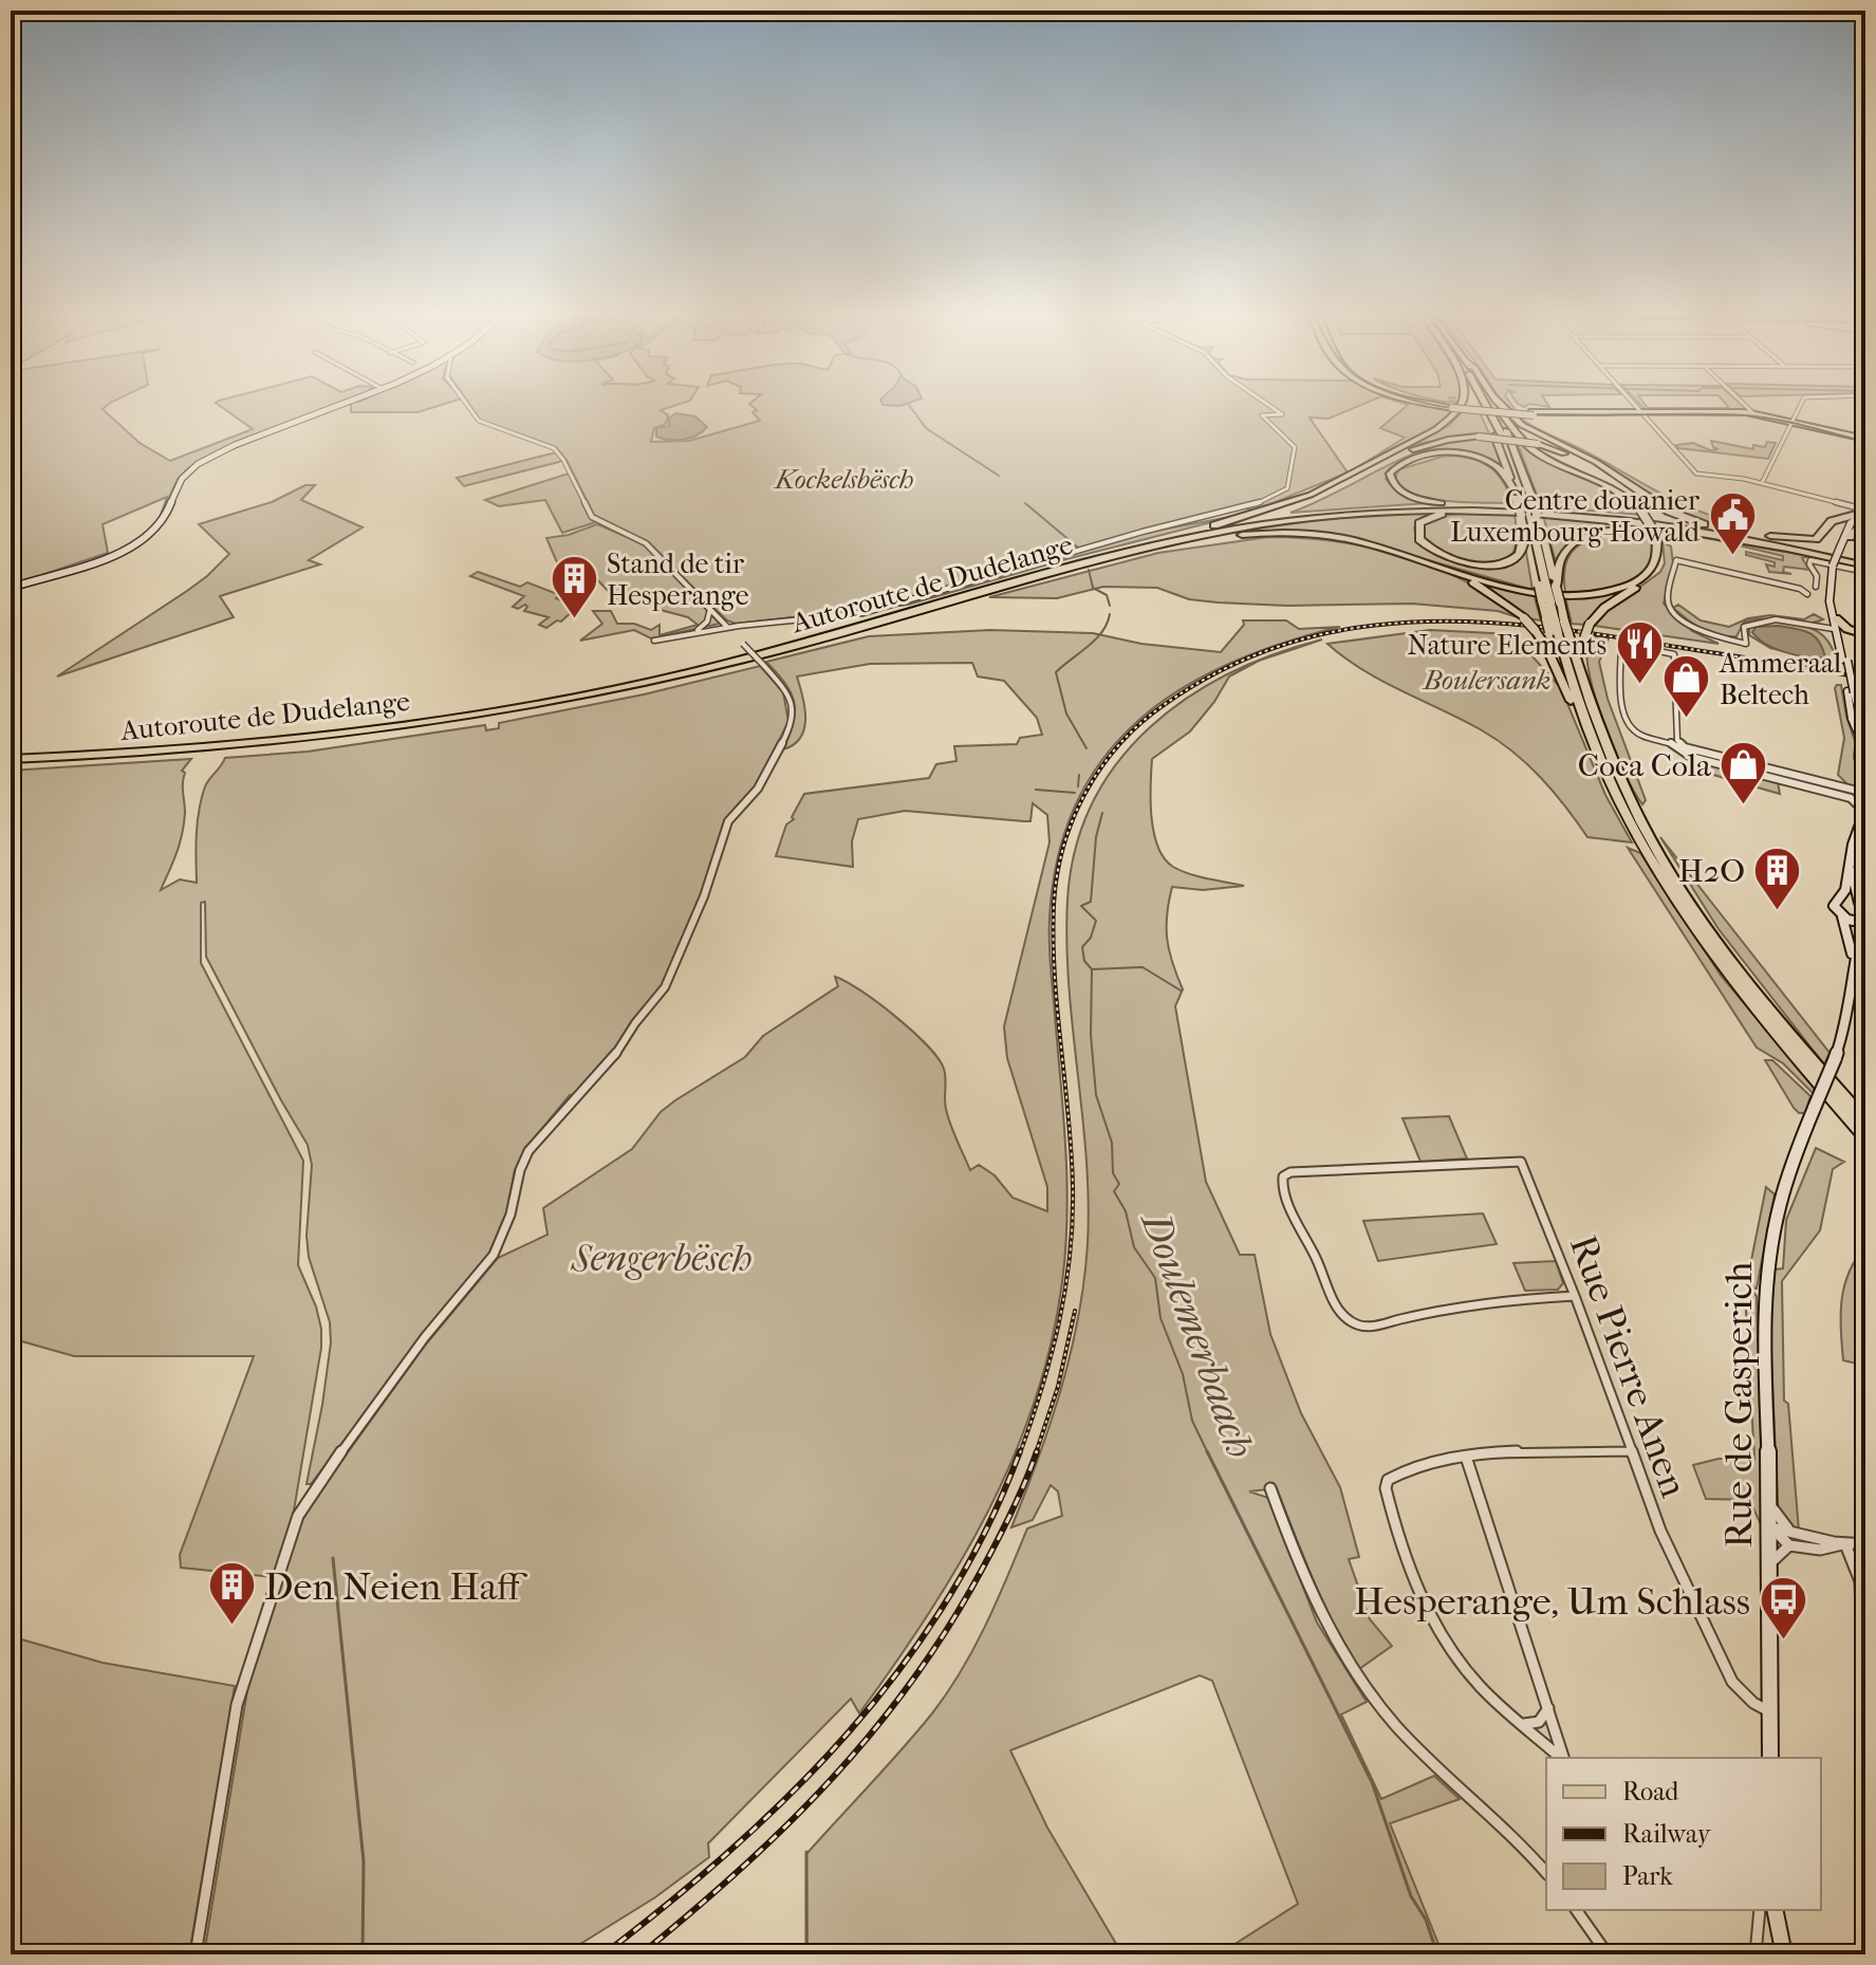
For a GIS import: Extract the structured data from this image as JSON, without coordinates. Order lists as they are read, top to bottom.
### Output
{
  "streets": {
    "highway": ["Autoroute de Dudelange"],
    "main road": ["Rue de Gasperich"],
    "street": ["Rue Pierre Anen"]
  },
  "crossings": [
    ["Rue Pierre Anen", "Rue de Gasperich"]
  ],
  "water": ["Doulemerbaach"],
  "parks": ["Kockelsbësch", "Boulersank", "Sengerbësch"],
  "places": {
    "public building": ["Centre douanier Luxembourg-Howald"],
    "building": ["Stand de tir Hesperange", "H2O", "Den Neien Haff"],
    "restaurant": ["Nature Elements"],
    "shop": ["Ammeraal Beltech", "Coca Cola"],
    "bus stop": ["Hesperange, Um Schlass"]
  },
  "legend": ["Road", "Railway", "Park"]
}
